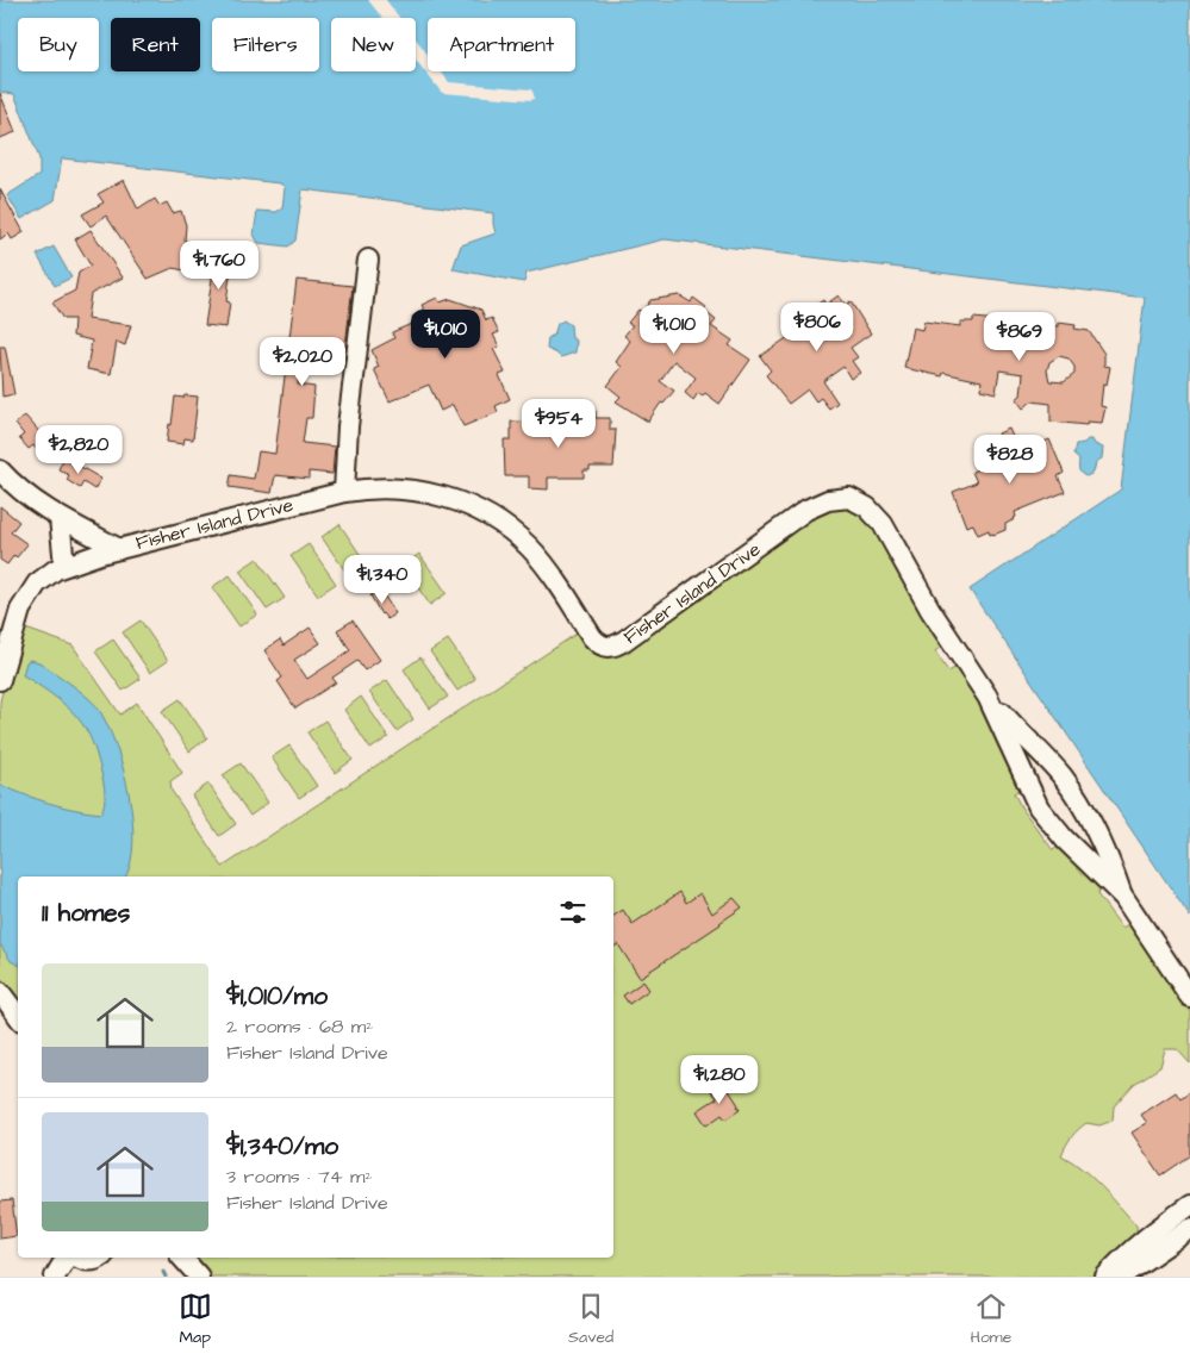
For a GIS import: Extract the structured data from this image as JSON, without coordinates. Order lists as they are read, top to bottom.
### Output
{
  "streets": {
    "street": ["Fisher Island Drive"]
  },
  "page": {
    "chip": [
      "Buy",
      "Rent",
      "Filters",
      "New",
      "Apartment"
    ],
    "price": [
      "$1,760",
      "$806",
      "$1,010",
      "$1,010",
      "$869",
      "$2,020",
      "$954",
      "$2,820",
      "$828",
      "$1,340",
      "$1,280"
    ],
    "heading": "11 homes",
    "list": [
      {
        "name": "$1,010/mo",
        "note": "2 rooms · 68 m² · Fisher Island Drive"
      },
      {
        "name": "$1,340/mo",
        "note": "3 rooms · 74 m² · Fisher Island Drive"
      }
    ],
    "tabs": ["Map", "Saved", "Home"]
  }
}
